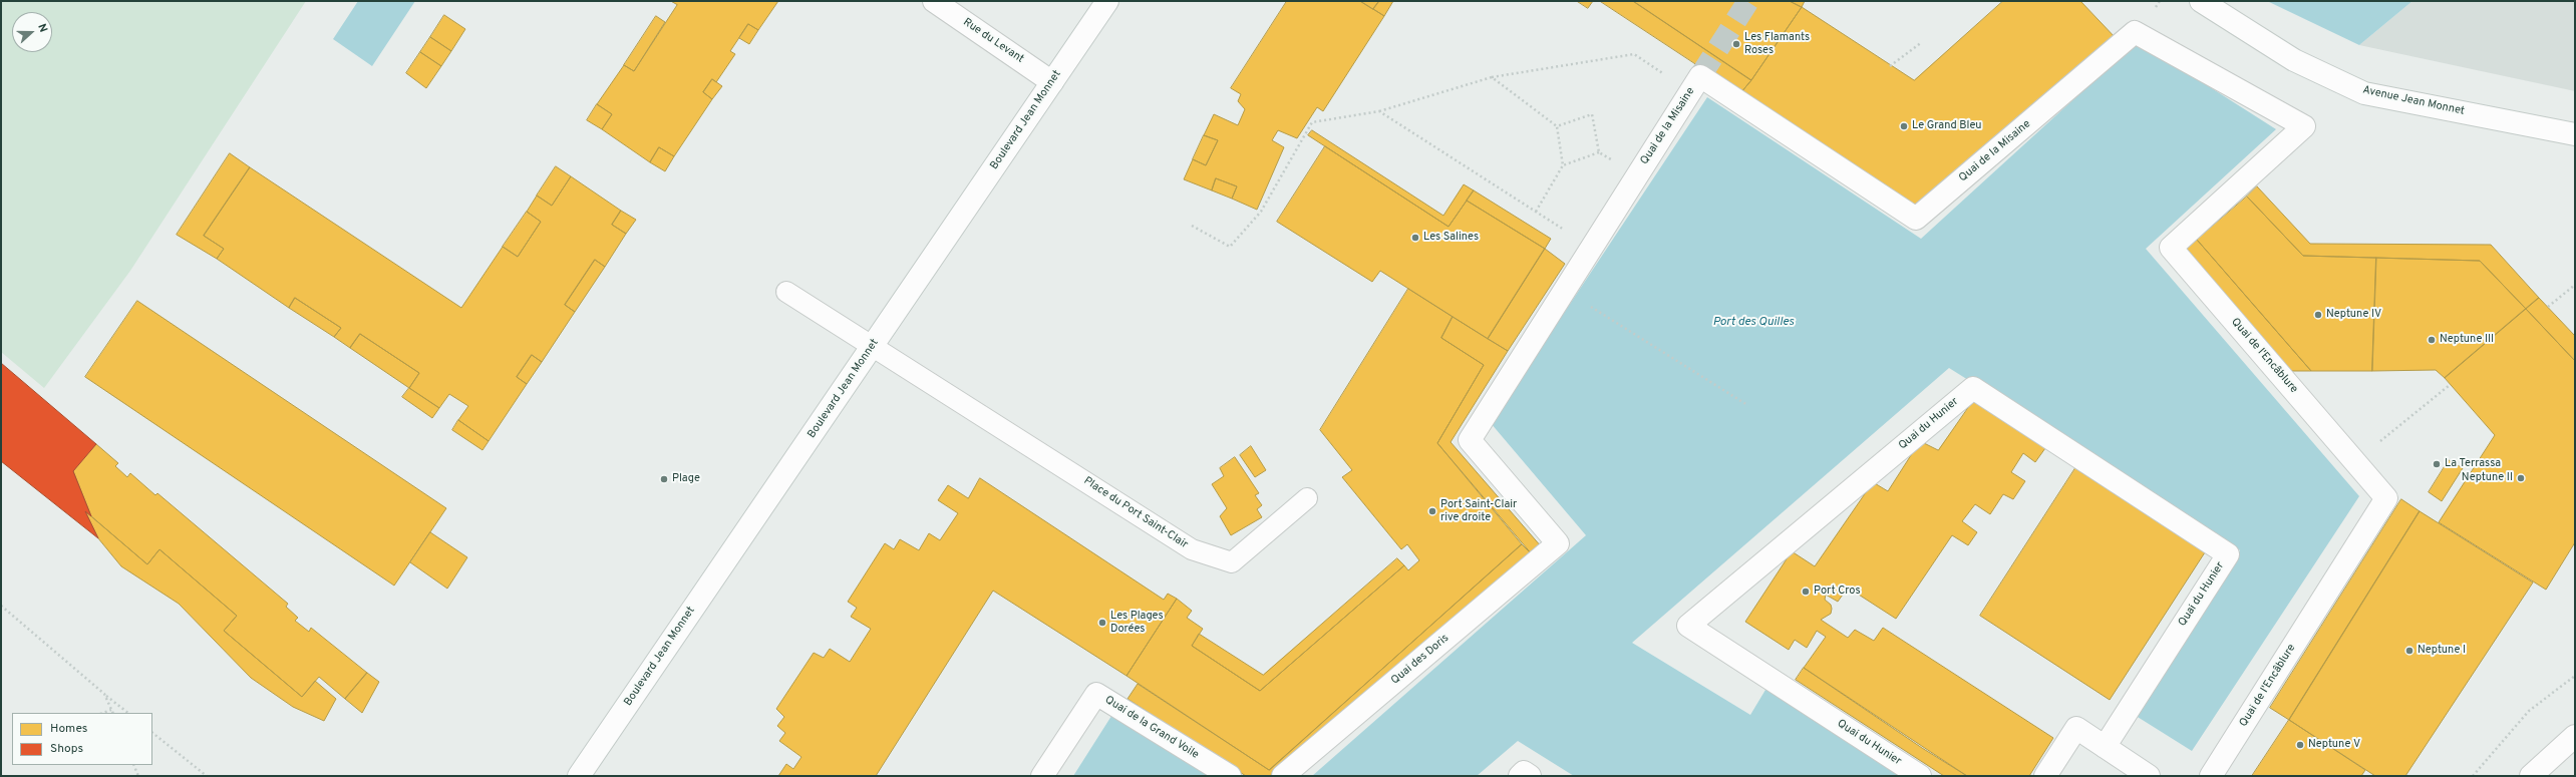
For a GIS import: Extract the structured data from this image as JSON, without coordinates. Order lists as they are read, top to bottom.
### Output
{
  "streets": {
    "street": [
      "Rue du Levant",
      "Avenue Jean Monnet",
      "Boulevard Jean Monnet",
      "Quai de la Misaine",
      "Quai de l'Encâblure",
      "Quai du Hunier",
      "Quai des Doris",
      "Quai de la Grand Voile"
    ],
    "lane": ["Place du Port Saint-Clair"]
  },
  "crossings": [
    ["Rue du Levant", "Boulevard Jean Monnet"],
    ["Boulevard Jean Monnet", "Place du Port Saint-Clair"],
    ["Quai de la Misaine", "Quai de l'Encâblure"],
    ["Quai de la Misaine", "Quai des Doris"]
  ],
  "water": ["Port des Quilles"],
  "places": [
    "Les Flamants Roses",
    "Le Grand Bleu",
    "Les Salines",
    "Neptune IV",
    "Neptune III",
    "La Terrassa",
    "Neptune II",
    "Plage",
    "Port Saint-Clair rive droite",
    "Port Cros",
    "Les Plages Dorées",
    "Neptune I",
    "Neptune V"
  ],
  "legend": ["Homes", "Shops"],
  "north": "right"
}
